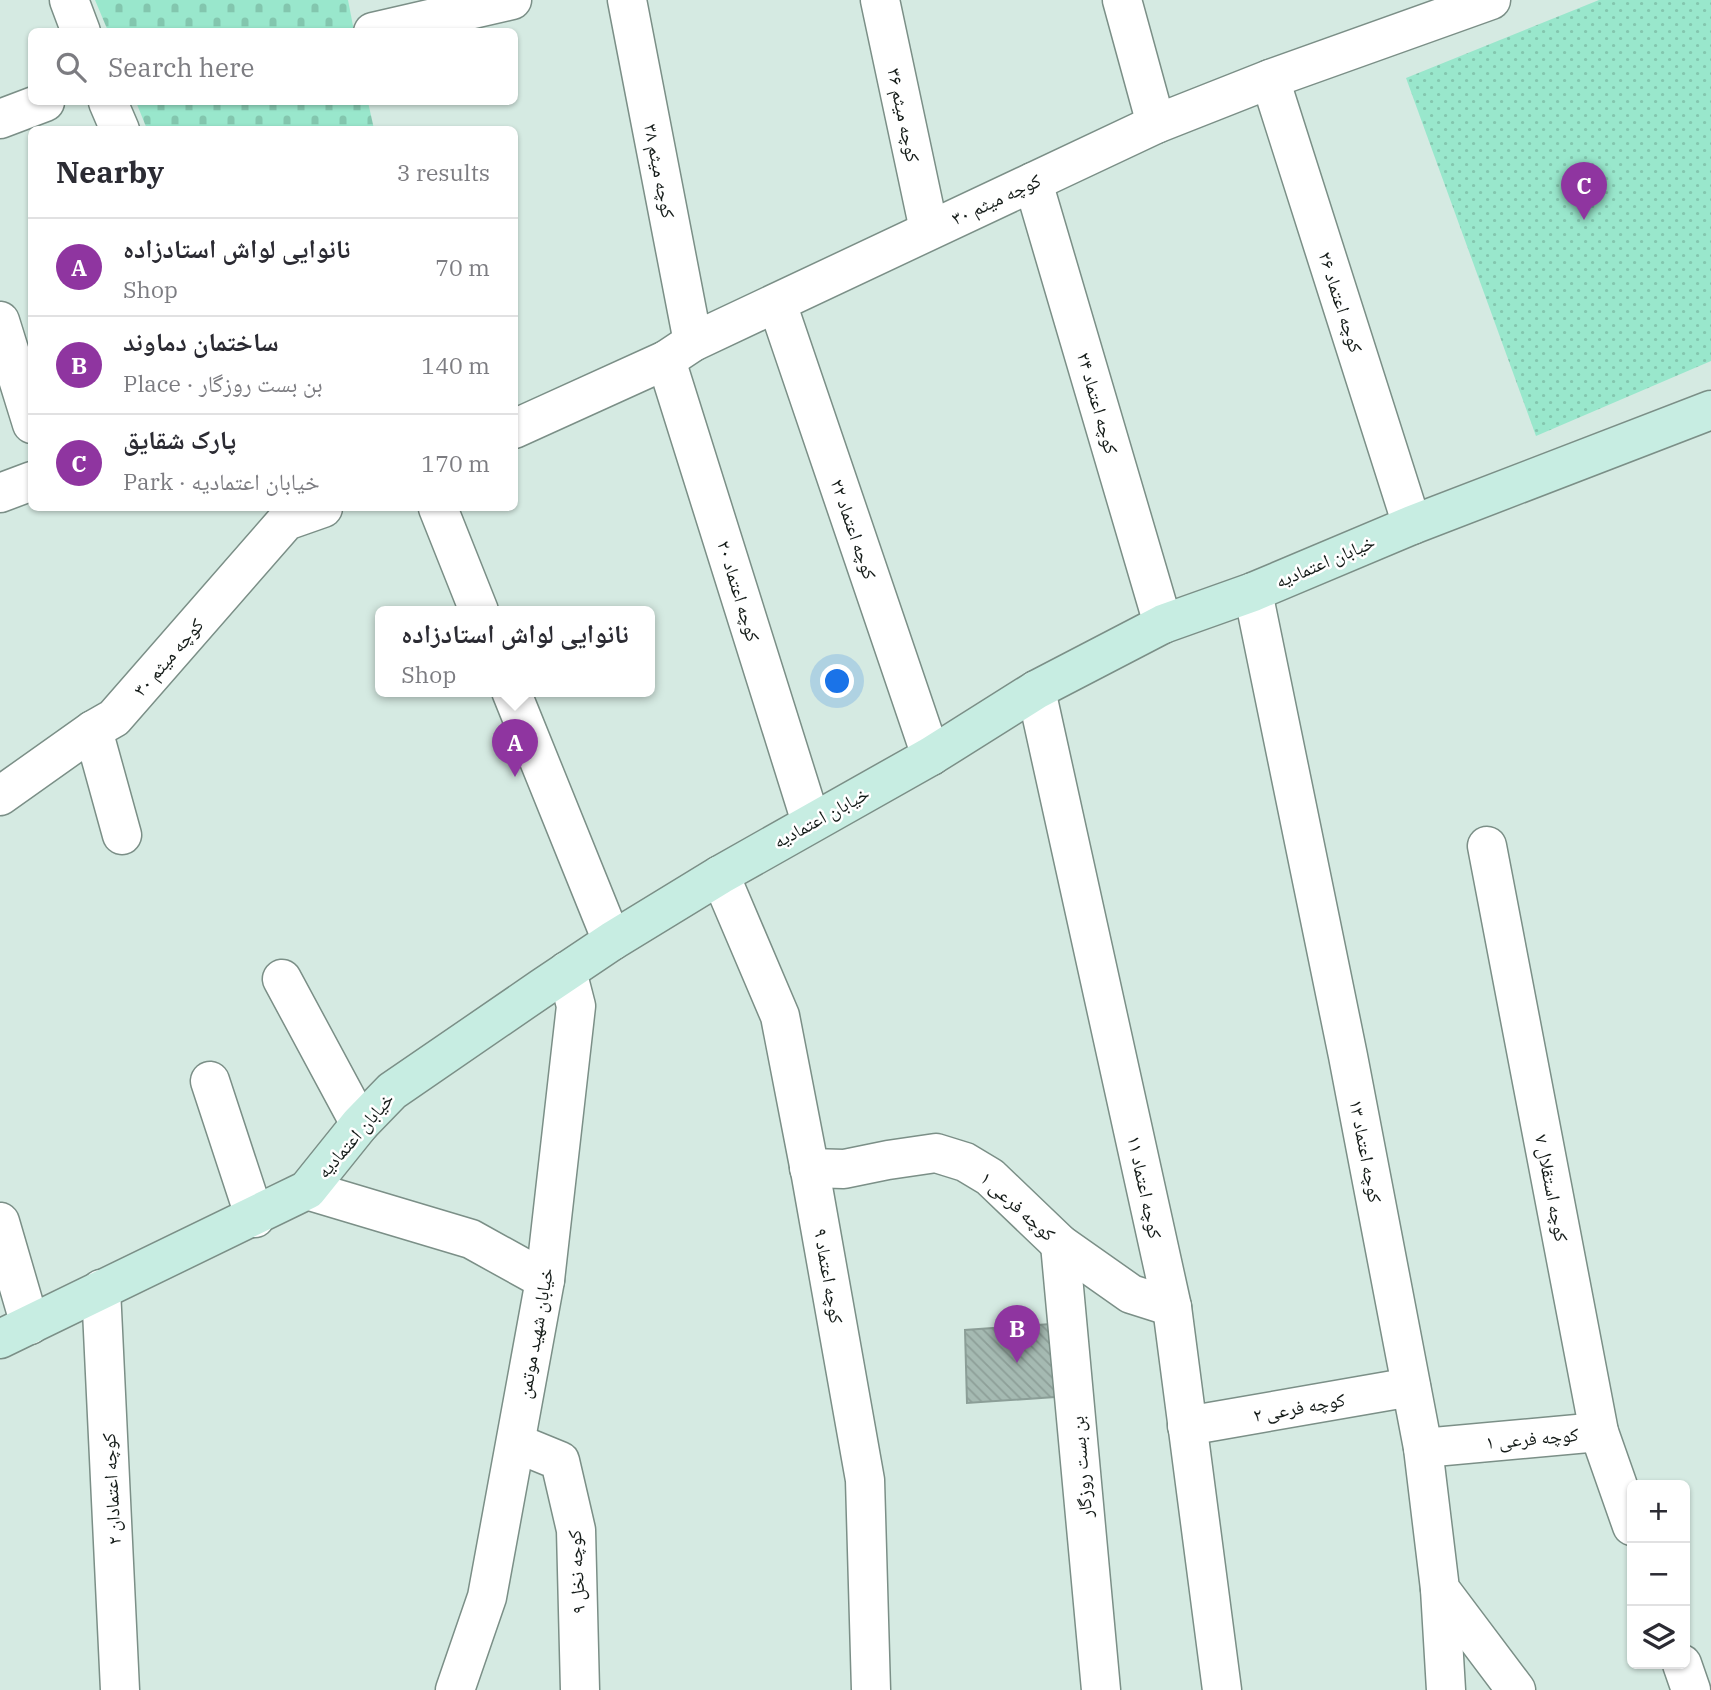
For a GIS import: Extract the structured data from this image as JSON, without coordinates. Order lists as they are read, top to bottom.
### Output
{
  "streets": {
    "street": [
      "کوچه میثم ۳۶",
      "کوچه میثم ۳۸",
      "کوچه میثم ۳۰",
      "کوچه اعتماد ۲۶",
      "کوچه اعتماد ۲۴",
      "کوچه اعتماد ۲۲",
      "خیابان اعتمادیه",
      "کوچه اعتماد ۲۰",
      "کوچه اعتماد ۱۳",
      "کوچه اعتماد ۱۱",
      "کوچه استقلال ۷",
      "کوچه فرعی ۱",
      "کوچه اعتماد ۹",
      "خیابان شهید موتمن",
      "کوچه فرعی ۲",
      "بن بست روزگار",
      "کوچه اعتمادان ۲",
      "کوچه نخل ۹"
    ]
  },
  "crossings": [
    ["کوچه میثم ۳۶", "کوچه میثم ۳۰"],
    ["کوچه میثم ۳۸", "کوچه میثم ۳۰"],
    ["کوچه میثم ۳۸", "کوچه اعتماد ۲۰"],
    ["کوچه میثم ۳۰", "کوچه اعتماد ۲۶"],
    ["کوچه میثم ۳۰", "کوچه اعتماد ۲۴"],
    ["کوچه میثم ۳۰", "کوچه اعتماد ۲۲"],
    ["کوچه میثم ۳۰", "کوچه اعتماد ۲۰"],
    ["کوچه اعتماد ۲۶", "خیابان اعتمادیه"],
    ["کوچه اعتماد ۲۴", "خیابان اعتمادیه"],
    ["کوچه اعتماد ۲۲", "خیابان اعتمادیه"],
    ["خیابان اعتمادیه", "کوچه اعتماد ۲۰"],
    ["خیابان اعتمادیه", "کوچه اعتماد ۱۳"],
    ["خیابان اعتمادیه", "کوچه اعتماد ۱۱"],
    ["خیابان اعتمادیه", "کوچه اعتماد ۹"],
    ["خیابان اعتمادیه", "خیابان شهید موتمن"],
    ["خیابان اعتمادیه", "کوچه اعتمادان ۲"],
    ["کوچه اعتماد ۱۳", "کوچه فرعی ۱"],
    ["کوچه اعتماد ۱۳", "کوچه فرعی ۲"],
    ["کوچه اعتماد ۱۱", "کوچه فرعی ۱"],
    ["کوچه اعتماد ۱۱", "کوچه فرعی ۲"],
    ["کوچه استقلال ۷", "کوچه فرعی ۱"],
    ["کوچه فرعی ۱", "کوچه اعتماد ۹"],
    ["کوچه فرعی ۱", "بن بست روزگار"],
    ["خیابان شهید موتمن", "کوچه نخل ۹"]
  ],
  "page": {
    "search": "Search here",
    "heading": ["Nearby", "3 results"],
    "pins": ["C", "A", "B"],
    "list": [
      {
        "mark": "A",
        "name": "نانوایی لواش استادزاده",
        "note": "Shop",
        "value": "70 m"
      },
      {
        "mark": "B",
        "name": "ساختمان دماوند",
        "note": "Place · بن بست روزگار",
        "value": "140 m"
      },
      {
        "mark": "C",
        "name": "پارک شقایق",
        "note": "Park · خیابان اعتمادیه",
        "value": "170 m"
      }
    ],
    "popup": ["نانوایی لواش استادزاده", "Shop"],
    "map_buttons": ["+", "−"]
  }
}
